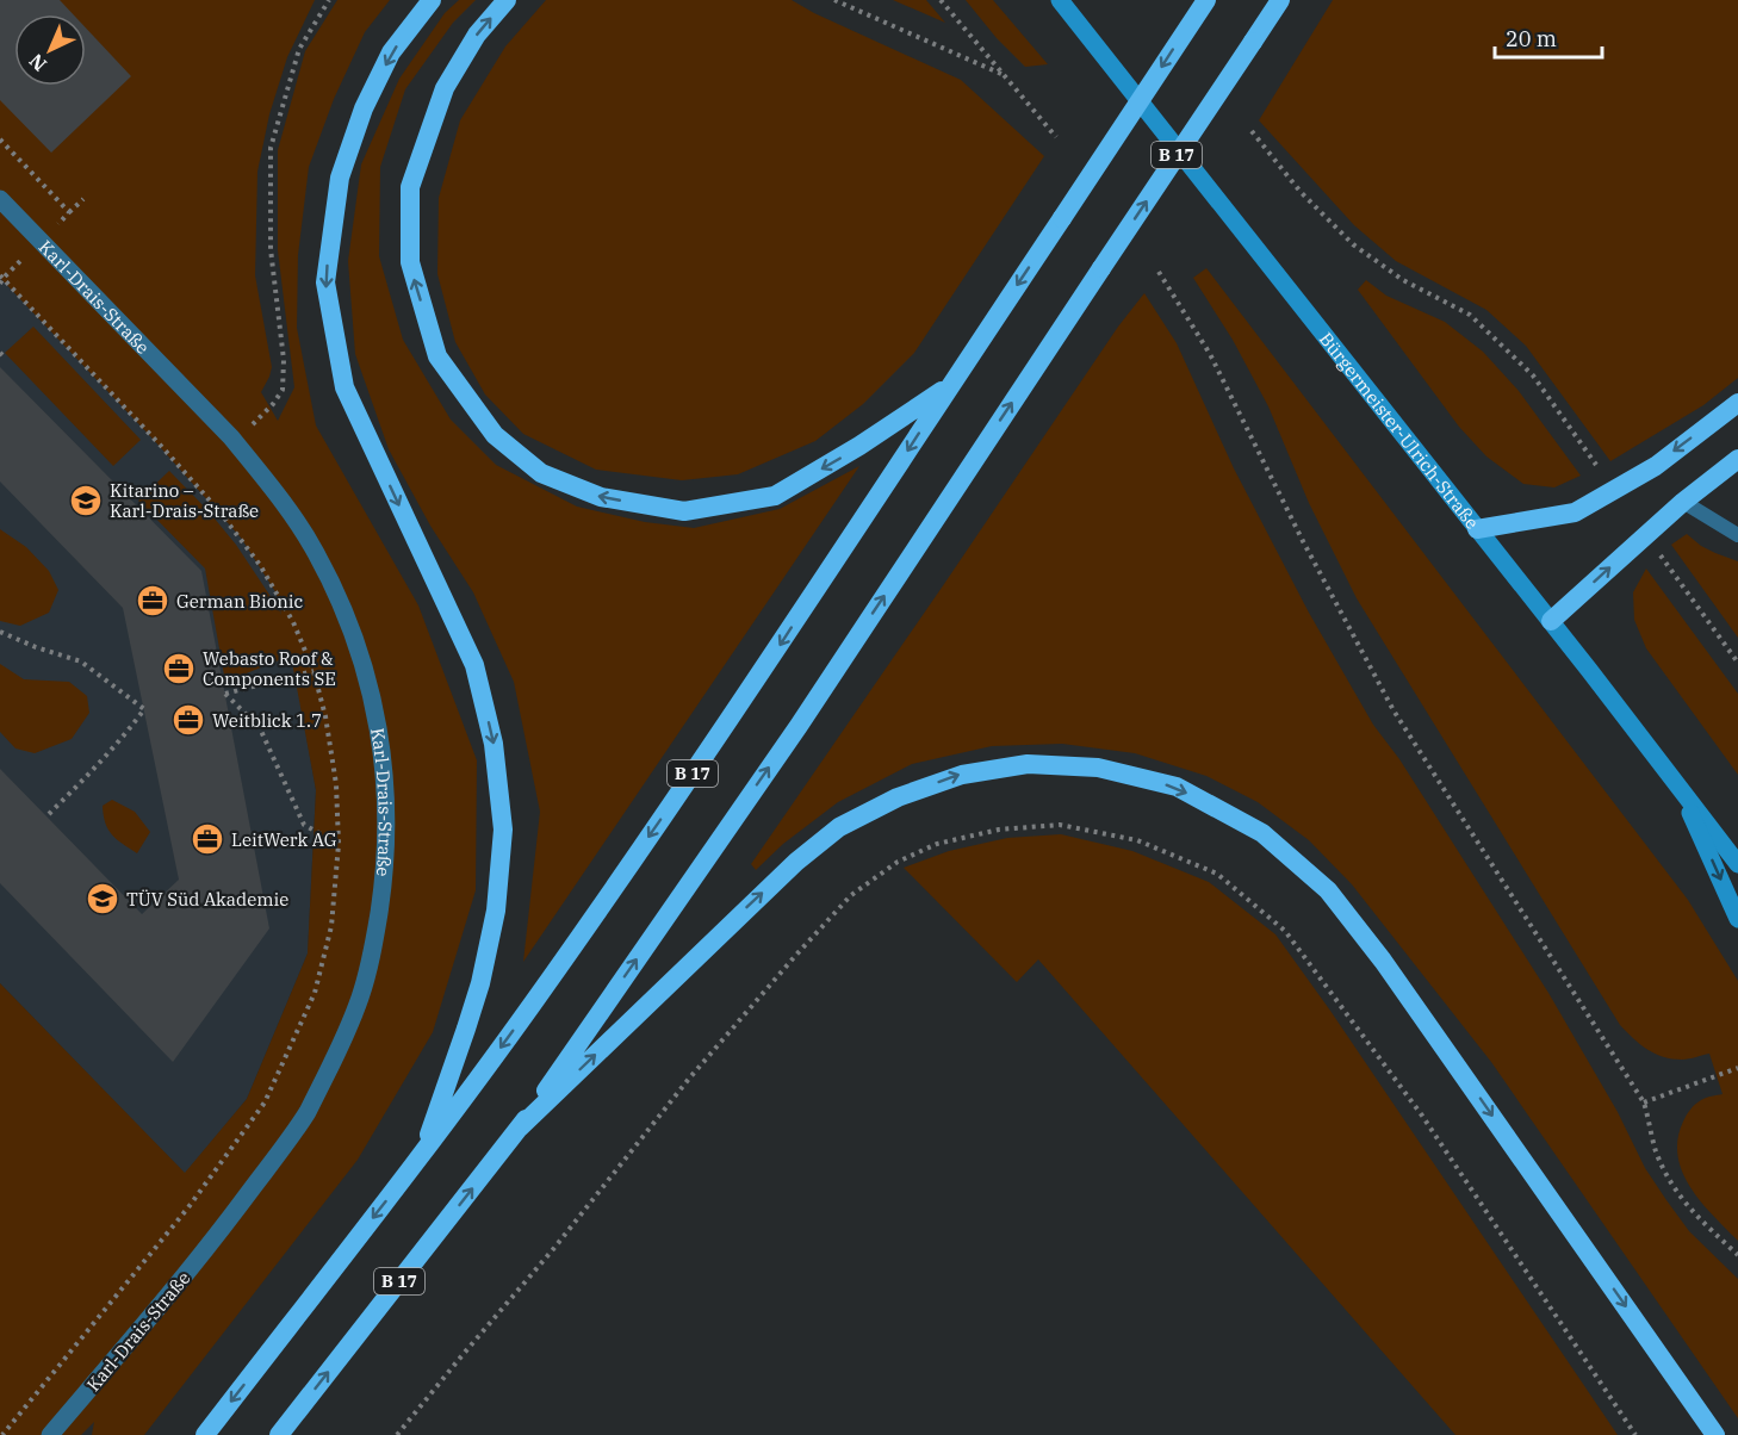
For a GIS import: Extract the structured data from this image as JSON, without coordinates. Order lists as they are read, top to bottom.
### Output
{
  "streets": {
    "highway": ["B 17"],
    "main road": ["Bürgermeister-Ulrich-Straße"],
    "street": ["Karl-Drais-Straße"]
  },
  "places": {
    "school or university": ["Kitarino – Karl-Drais-Straße", "TÜV Süd Akademie"],
    "office": [
      "German Bionic",
      "Webasto Roof & Components SE",
      "Weitblick 1.7",
      "LeitWerk AG"
    ]
  },
  "scale_bar": "20 m",
  "north": "bottom left"
}
